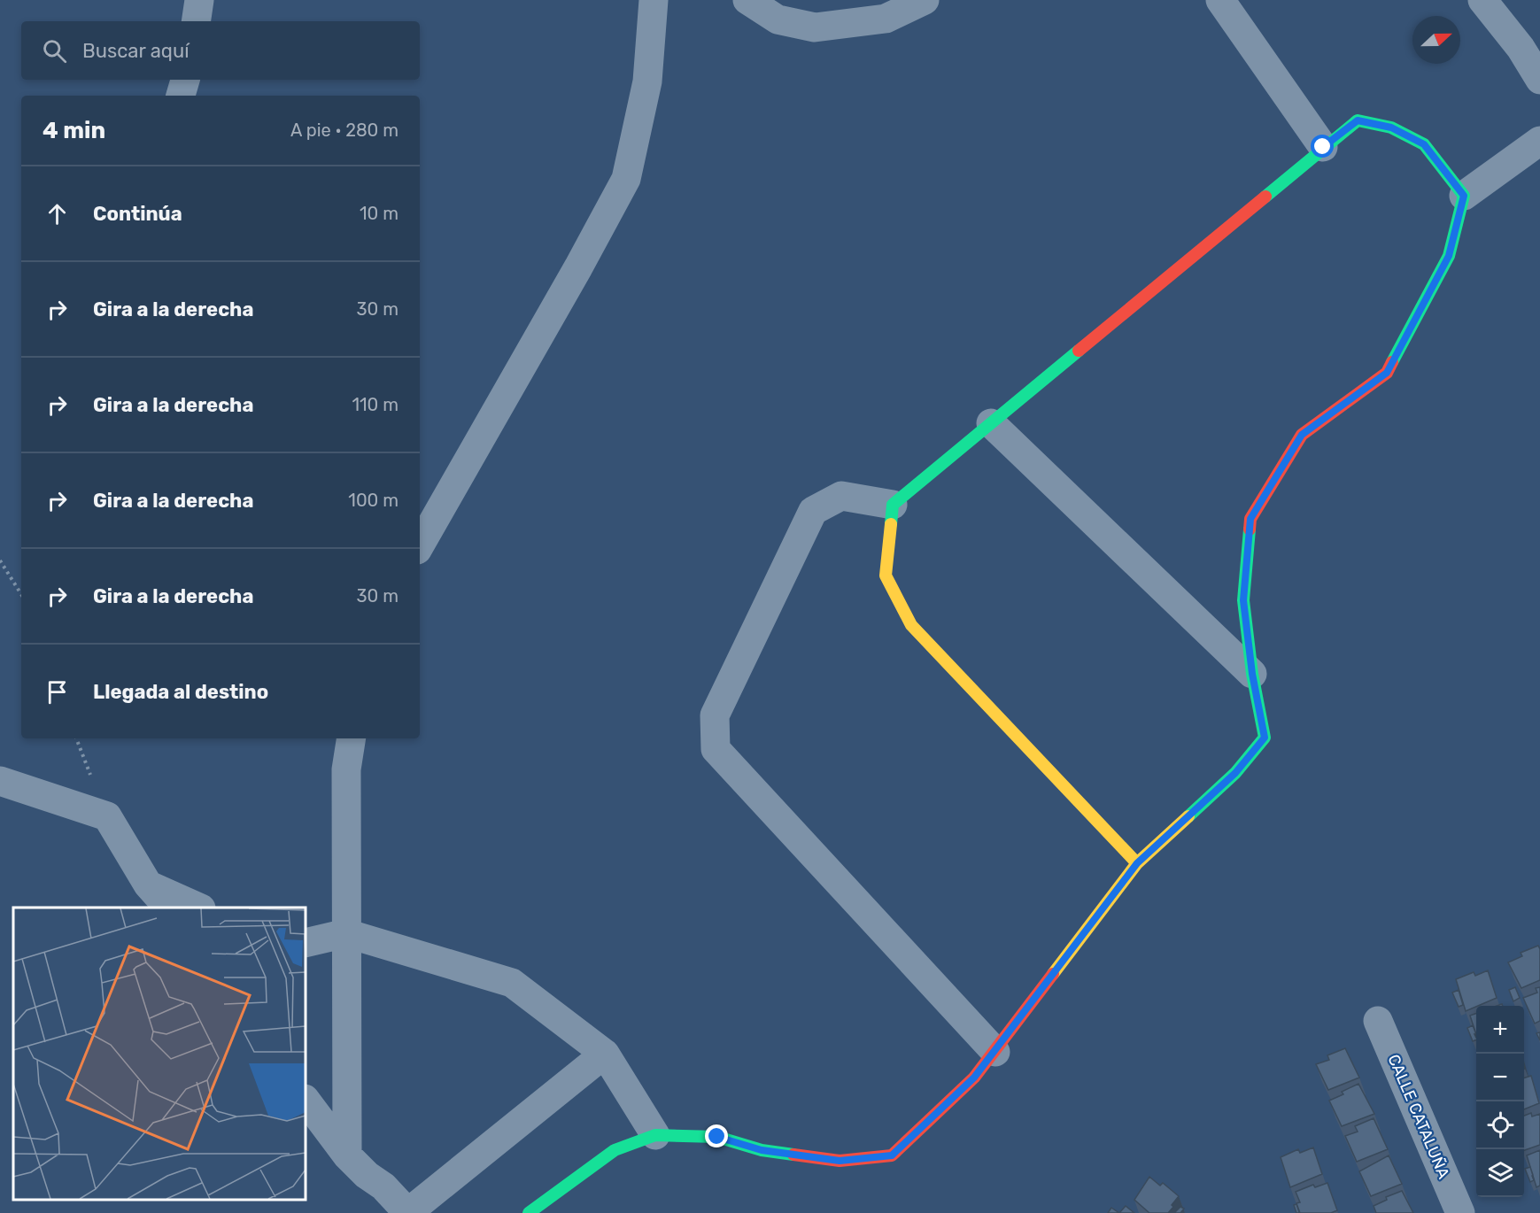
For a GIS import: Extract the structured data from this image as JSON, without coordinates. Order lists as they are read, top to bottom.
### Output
{
  "streets": {
    "street": ["CALLE CATALUÑA"]
  },
  "north": "right",
  "page": {
    "search": "Buscar aquí",
    "heading": ["4 min", "A pie · 280 m"],
    "list": [
      ["Continúa", "10 m"],
      ["Gira a la derecha", "30 m"],
      ["Gira a la derecha", "110 m"],
      ["Gira a la derecha", "100 m"],
      ["Gira a la derecha", "30 m"],
      "Llegada al destino"
    ],
    "map_buttons": ["+", "−"]
  }
}
